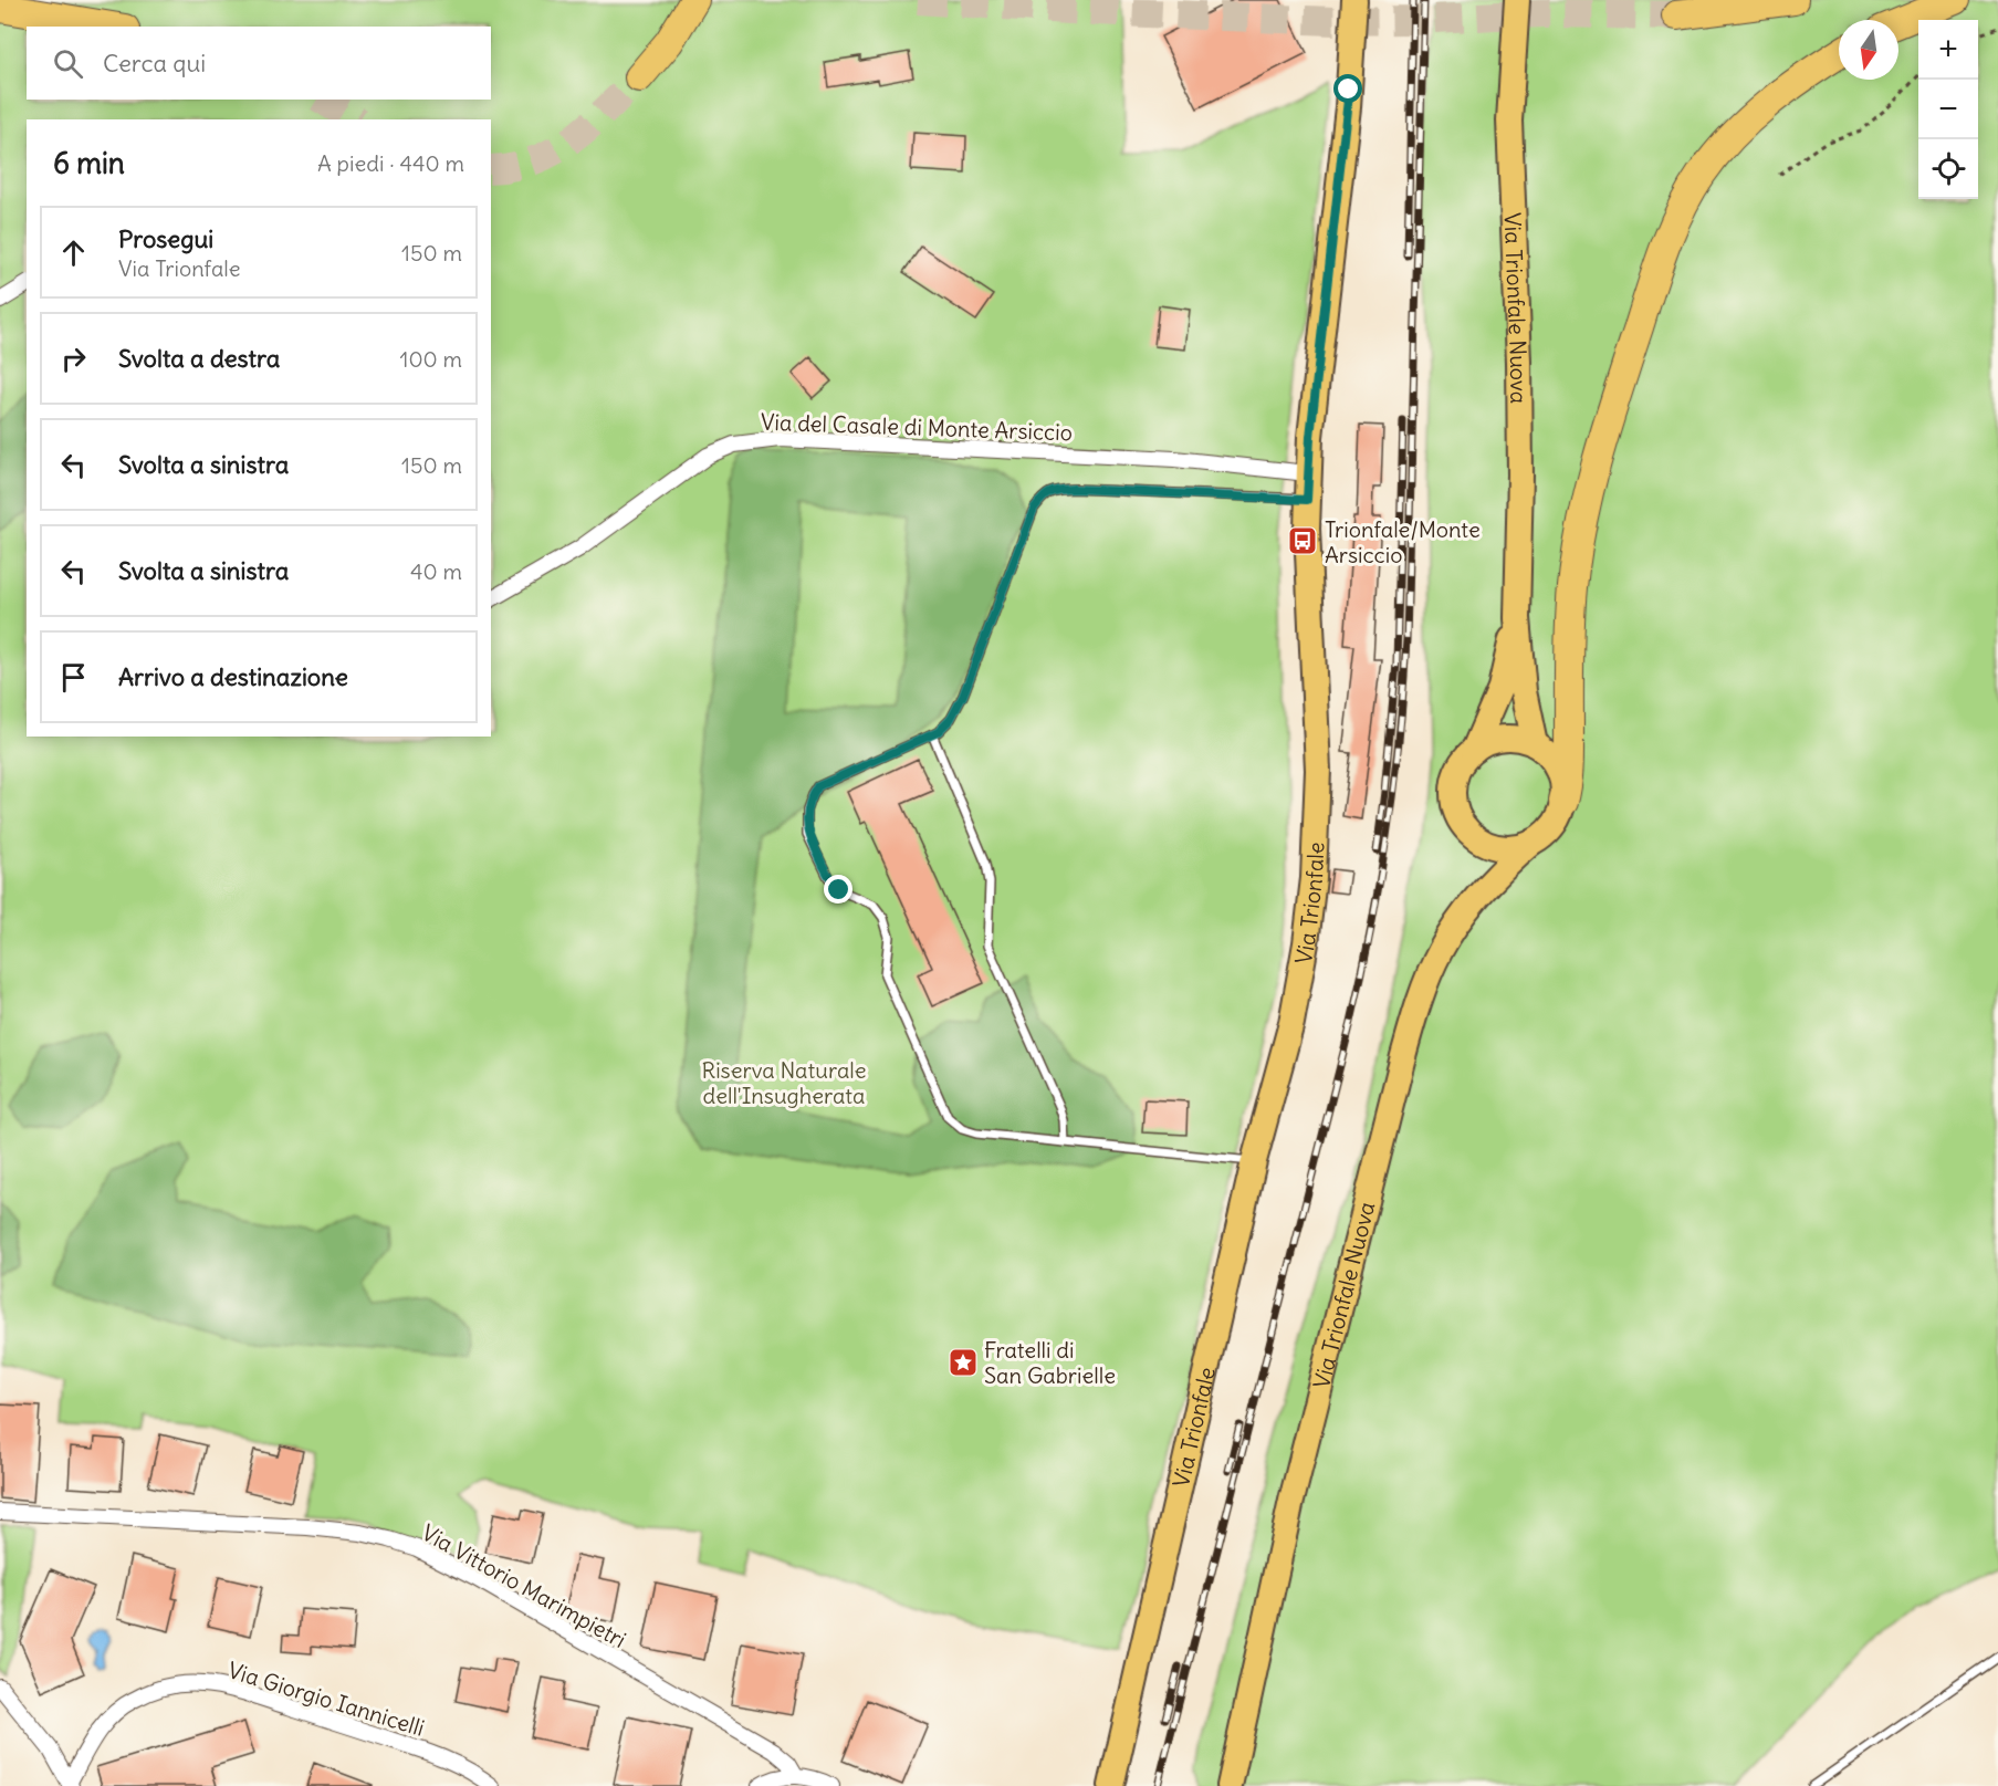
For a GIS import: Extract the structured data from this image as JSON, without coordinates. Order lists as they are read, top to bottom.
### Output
{
  "streets": {
    "main road": ["Via Trionfale Nuova", "Via Trionfale"],
    "street": ["Via del Casale di Monte Arsiccio", "Via Vittorio Marimpietri", "Via Giorgio Iannicelli"]
  },
  "crossings": [
    ["Via del Casale di Monte Arsiccio", "Via Trionfale"]
  ],
  "parks": ["Riserva Naturale dell'Insugherata"],
  "places": {
    "bus stop": ["Trionfale/Monte Arsiccio"],
    "place": ["Fratelli di San Gabrielle"]
  },
  "north": "bottom",
  "page": {
    "map_buttons": ["+", "−"],
    "search": "Cerca qui",
    "heading": ["6 min", "A piedi · 440 m"],
    "list": [
      ["Prosegui", "Via Trionfale", "150 m"],
      ["Svolta a destra", "100 m"],
      ["Svolta a sinistra", "150 m"],
      ["Svolta a sinistra", "40 m"],
      "Arrivo a destinazione"
    ]
  }
}
